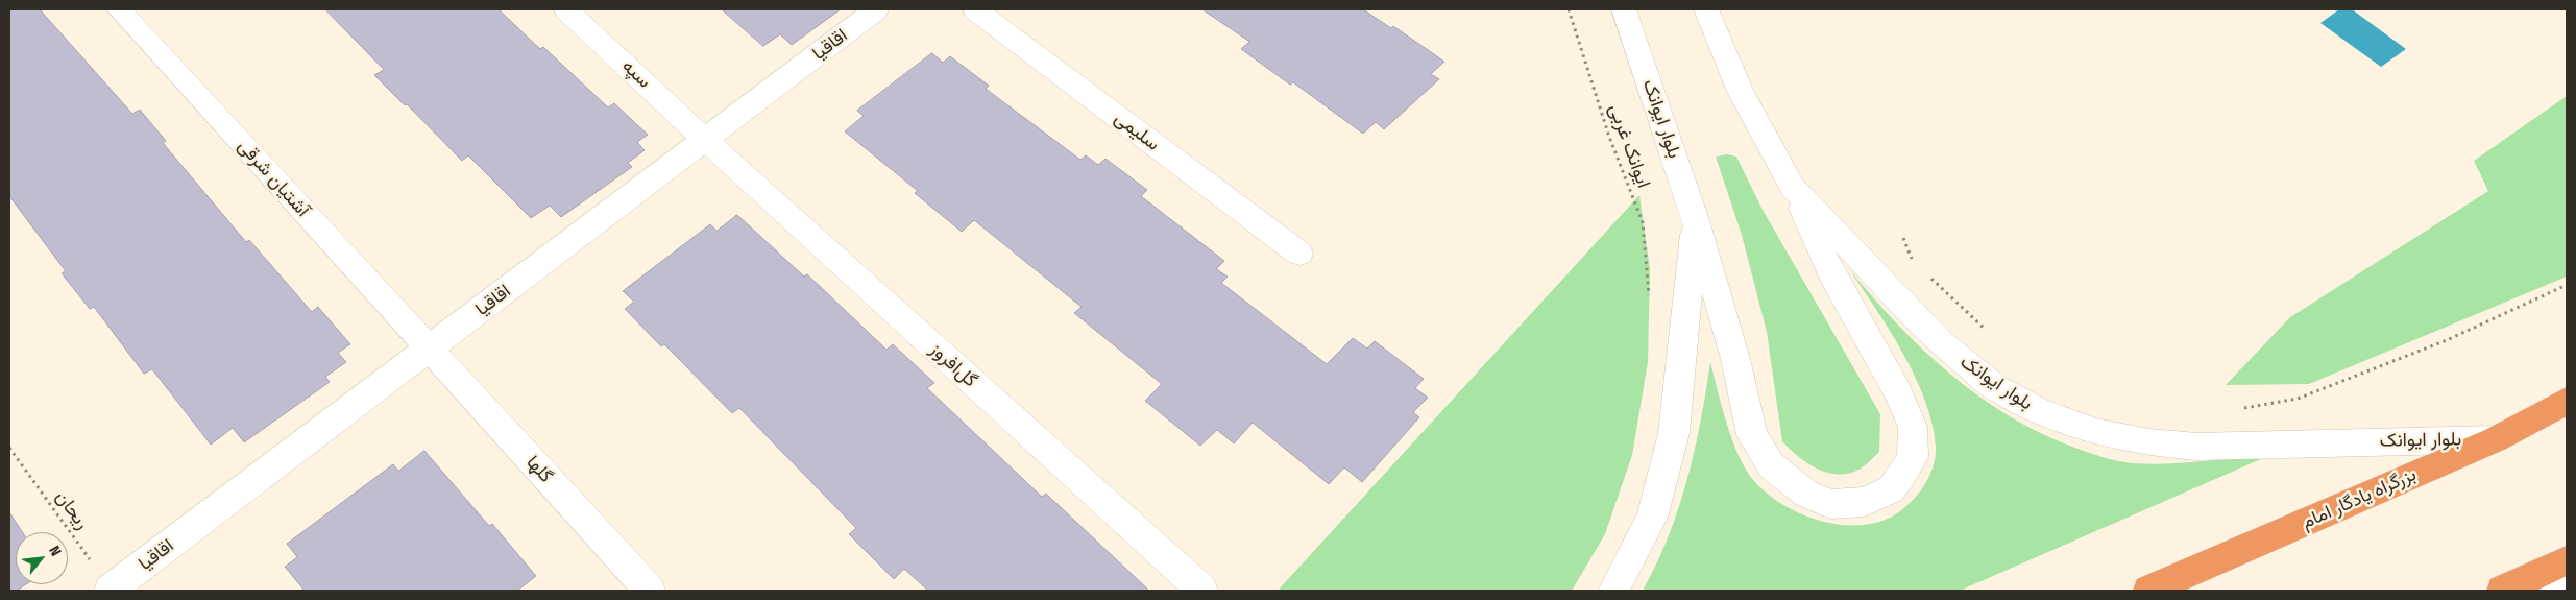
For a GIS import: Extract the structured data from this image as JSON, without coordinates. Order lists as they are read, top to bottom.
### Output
{
  "streets": {
    "highway": ["بزرگراه یادگار امام"],
    "street": [
      "اقاقیا",
      "سپه",
      "بلوار ایوانک",
      "سلیمی",
      "آشتیان شرقی",
      "گل‌افروز",
      "گلها"
    ],
    "path": ["ایوانک غربی", "ریحان"]
  },
  "crossings": [
    ["اقاقیا", "سپه"],
    ["اقاقیا", "آشتیان شرقی"],
    ["اقاقیا", "گل‌افروز"],
    ["اقاقیا", "گلها"],
    ["اقاقیا", "ریحان"],
    ["سپه", "گل‌افروز"],
    ["بلوار ایوانک", "بزرگراه یادگار امام"],
    ["آشتیان شرقی", "گلها"]
  ],
  "north": "top right"
}
